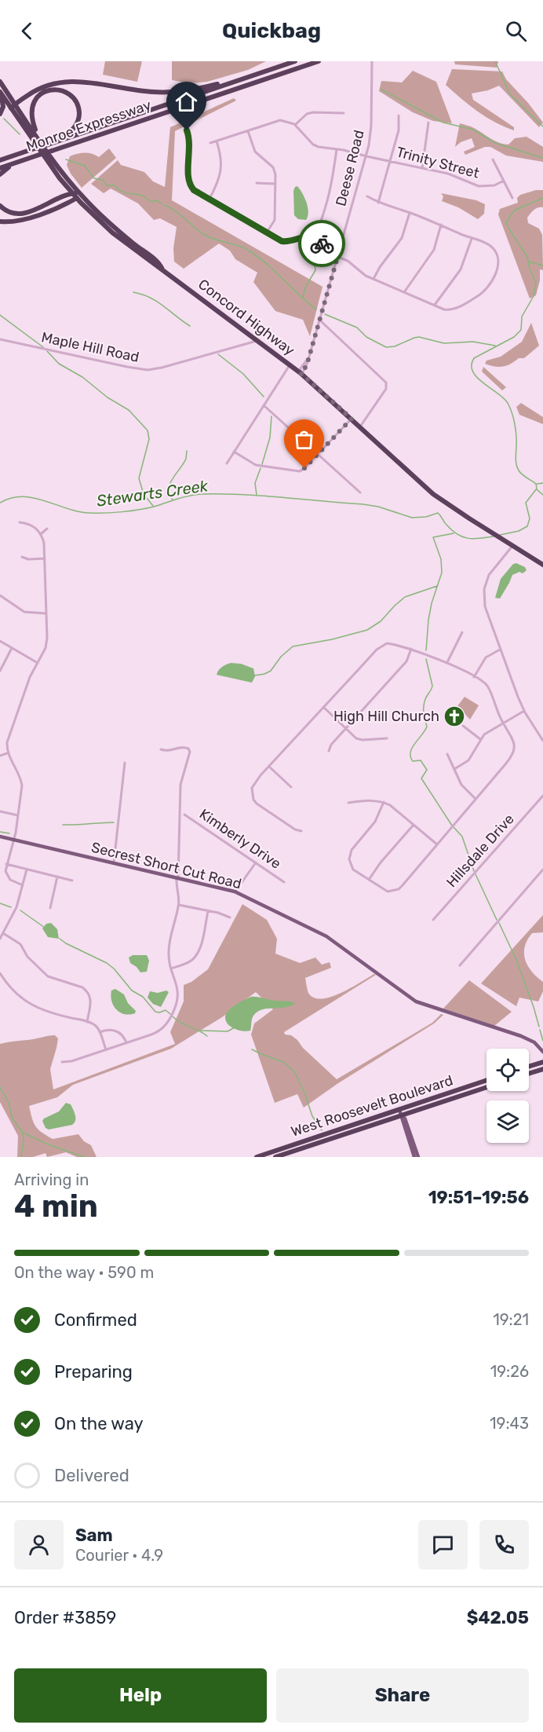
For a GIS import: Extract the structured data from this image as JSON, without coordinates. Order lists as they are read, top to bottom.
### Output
{
  "streets": {
    "highway": ["Monroe Expressway", "Concord Highway", "West Roosevelt Boulevard"],
    "main road": ["Secrest Short Cut Road"],
    "street": [
      "Trinity Street",
      "Deese Road",
      "Maple Hill Road",
      "Kimberly Drive",
      "Hillsdale Drive"
    ]
  },
  "crossings": [
    ["Trinity Street", "Deese Road"],
    ["Deese Road", "Concord Highway"],
    ["Concord Highway", "Maple Hill Road"]
  ],
  "water": ["Stewarts Creek"],
  "places": {
    "church": ["High Hill Church"]
  },
  "page": {
    "header": "Quickbag",
    "heading": ["4 min", "Arriving in", "19:51–19:56"],
    "panel": [
      "Sam",
      "Courier · 4.9",
      "Order #3859",
      "$42.05"
    ],
    "bar": "On the way · 590 m",
    "list": [
      ["Confirmed", "19:21"],
      ["Preparing", "19:26"],
      ["On the way", "19:43"],
      "Delivered"
    ],
    "buttons": ["Help", "Share"]
  }
}
